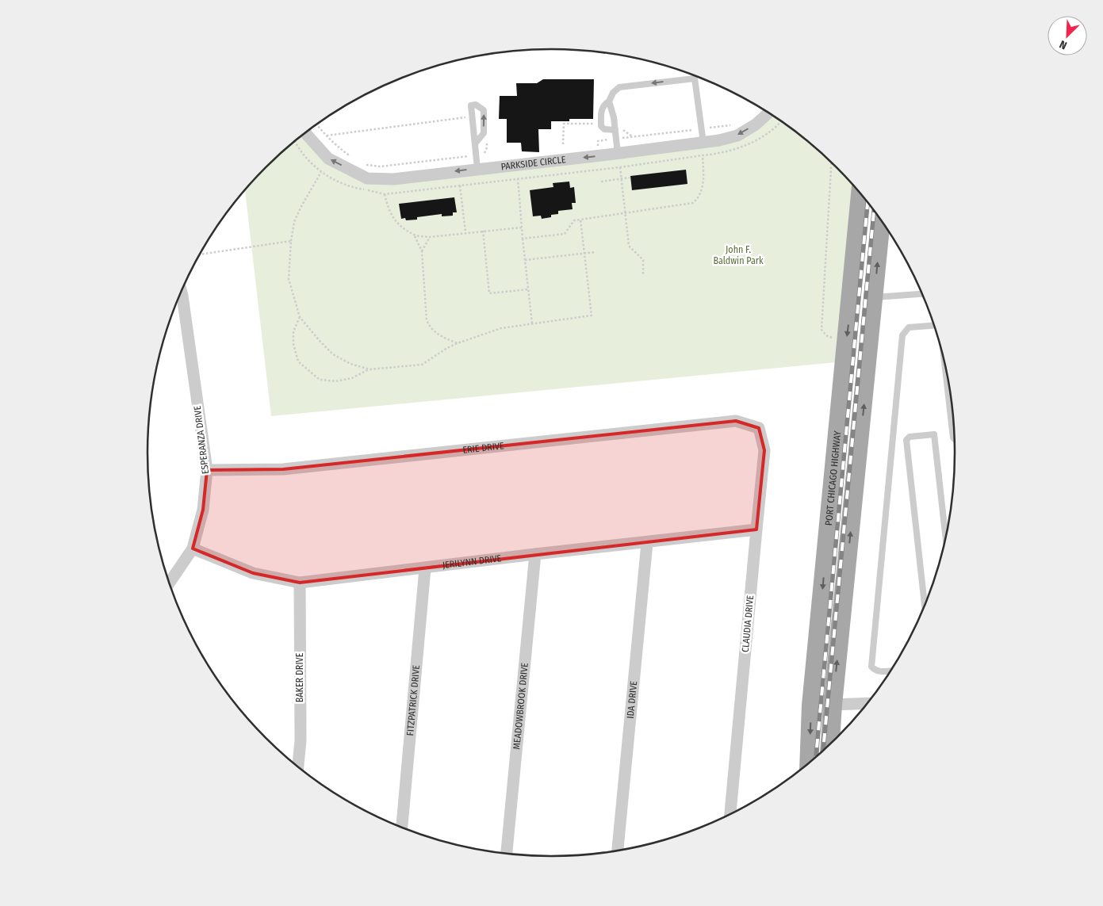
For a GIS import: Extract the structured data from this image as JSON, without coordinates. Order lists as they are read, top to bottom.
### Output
{
  "streets": {
    "main road": ["PORT CHICAGO HIGHWAY"],
    "street": [
      "PARKSIDE CIRCLE",
      "ESPERANZA DRIVE",
      "ERIE DRIVE",
      "JERILYNN DRIVE",
      "CLAUDIA DRIVE",
      "BAKER DRIVE",
      "IDA DRIVE",
      "FITZPATRICK DRIVE",
      "MEADOWBROOK DRIVE"
    ]
  },
  "crossings": [
    ["ESPERANZA DRIVE", "ERIE DRIVE"],
    ["ESPERANZA DRIVE", "JERILYNN DRIVE"],
    ["ERIE DRIVE", "CLAUDIA DRIVE"],
    ["JERILYNN DRIVE", "CLAUDIA DRIVE"],
    ["JERILYNN DRIVE", "BAKER DRIVE"],
    ["JERILYNN DRIVE", "IDA DRIVE"],
    ["JERILYNN DRIVE", "FITZPATRICK DRIVE"],
    ["JERILYNN DRIVE", "MEADOWBROOK DRIVE"]
  ],
  "one_way": ["PARKSIDE CIRCLE"],
  "parks": ["John F. Baldwin Park"],
  "north": "bottom left"
}
